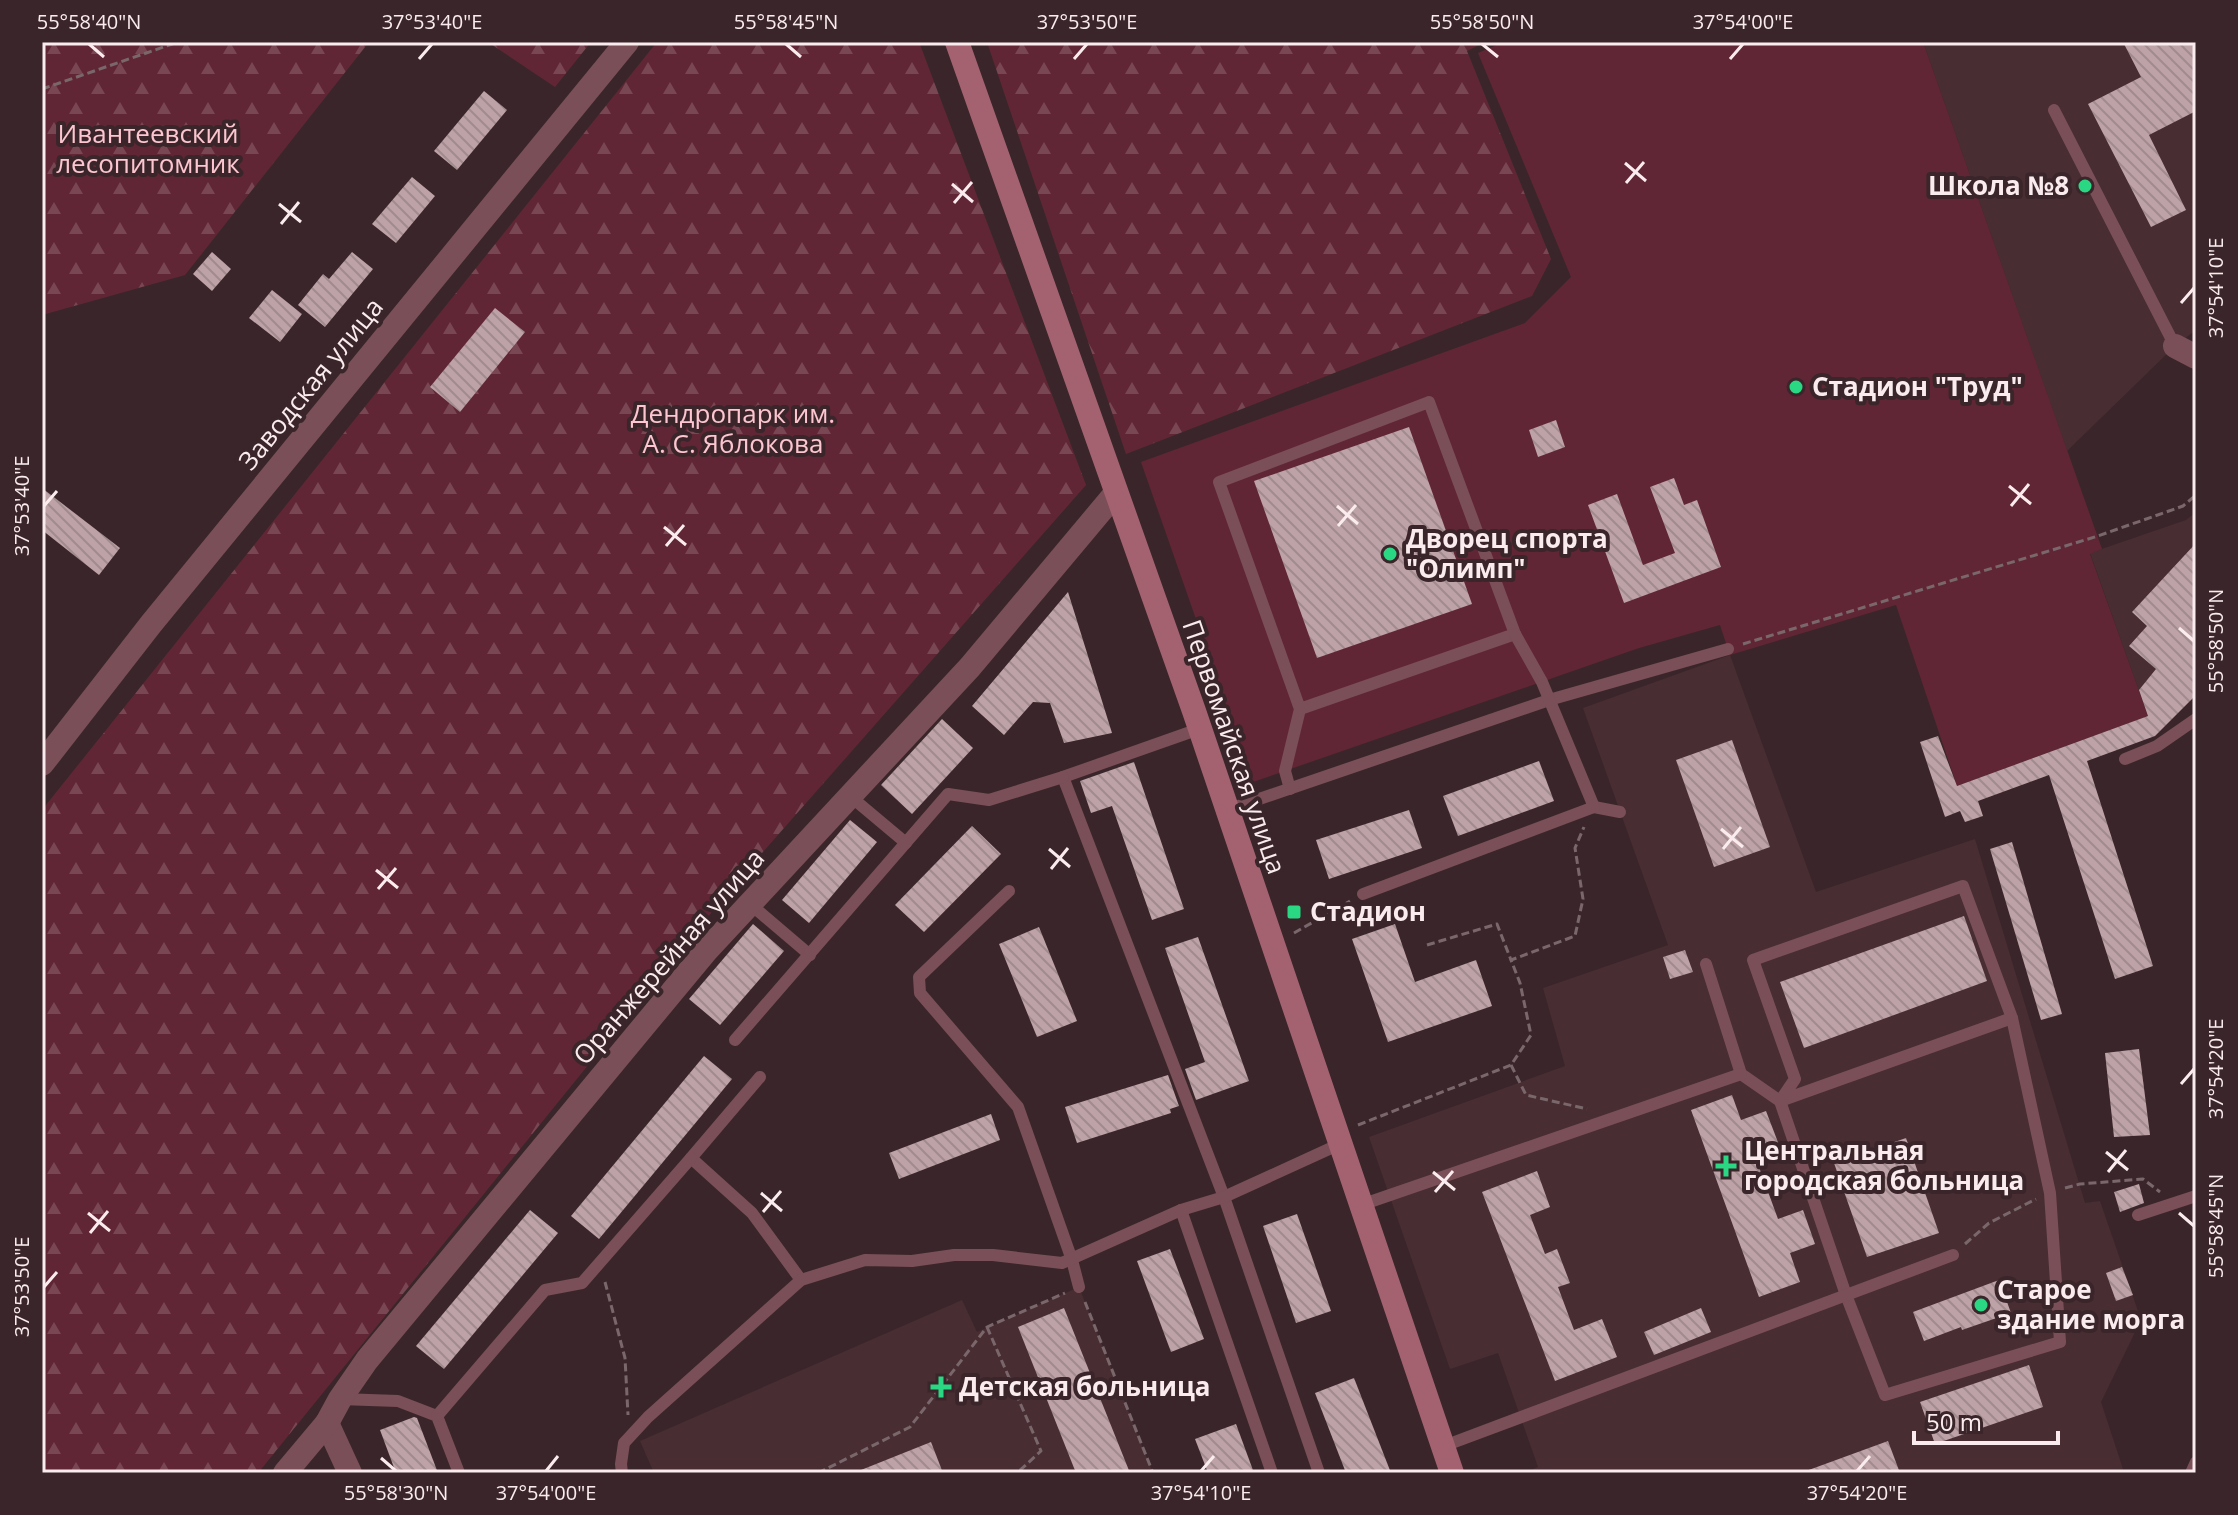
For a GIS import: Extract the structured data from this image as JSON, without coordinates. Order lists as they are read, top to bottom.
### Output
{
  "streets": {
    "main road": ["Первомайская улица"],
    "street": ["Заводская улица", "Оранжерейная улица"]
  },
  "crossings": [
    ["Первомайская улица", "Оранжерейная улица"]
  ],
  "parks": ["Ивантеевский лесопитомник", "Дендропарк им. А. С. Яблокова"],
  "places": {
    "other": [
      "Школа №8",
      "Стадион \"Труд\"",
      "Дворец спорта \"Олимп\"",
      "Старое здание морга"
    ],
    "transit": ["Стадион"],
    "health": ["Центральная городская больница", "Детская больница"]
  },
  "scale_bar": "50 m",
  "coordinates": [
    "55°58'40\"N",
    "37°53'40\"E",
    "55°58'45\"N",
    "37°53'50\"E",
    "55°58'50\"N",
    "37°54'00\"E",
    "37°54'10\"E",
    "37°54'20\"E",
    "55°58'30\"N"
  ]
}
